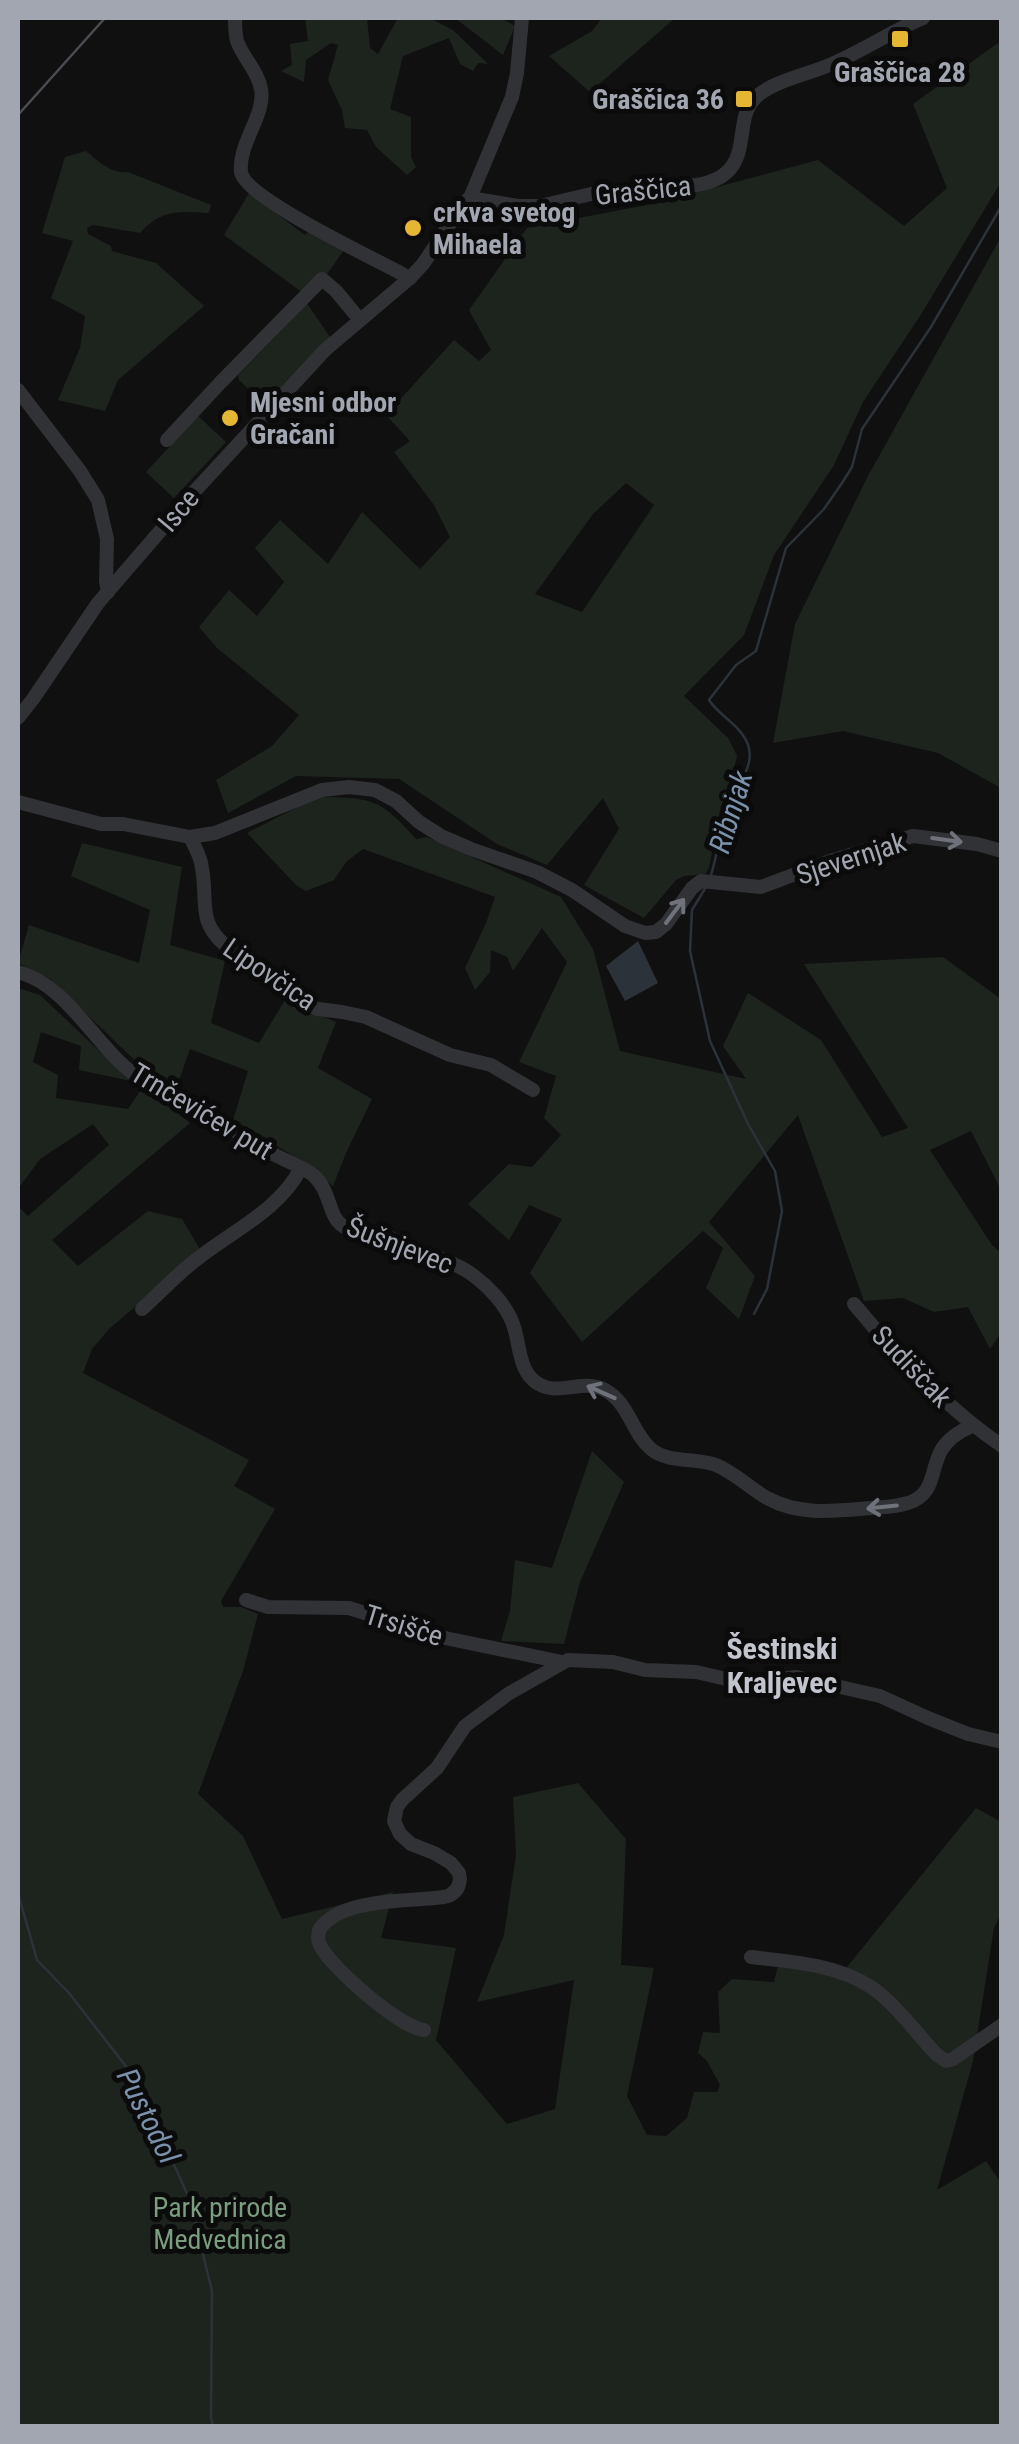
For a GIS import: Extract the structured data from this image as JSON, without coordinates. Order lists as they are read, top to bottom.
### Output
{
  "streets": {
    "street": [
      "Graščica",
      "Isce",
      "Sjevernjak",
      "Lipovčica",
      "Trnčevićev put",
      "Šušnjevec",
      "Sudiščak",
      "Trsišče"
    ]
  },
  "crossings": [
    ["Graščica", "Isce"],
    ["Sjevernjak", "Lipovčica"],
    ["Trnčevićev put", "Šušnjevec"],
    ["Šušnjevec", "Sudiščak"]
  ],
  "one_way": ["Sjevernjak", "Šušnjevec"],
  "districts": ["Šestinski Kraljevec"],
  "water": ["Ribnjak", "Pustodol"],
  "parks": ["Park prirode Medvednica"],
  "places": {
    "transit": ["Graščica 28", "Graščica 36"],
    "other": ["crkva svetog Mihaela", "Mjesni odbor Gračani"]
  }
}
